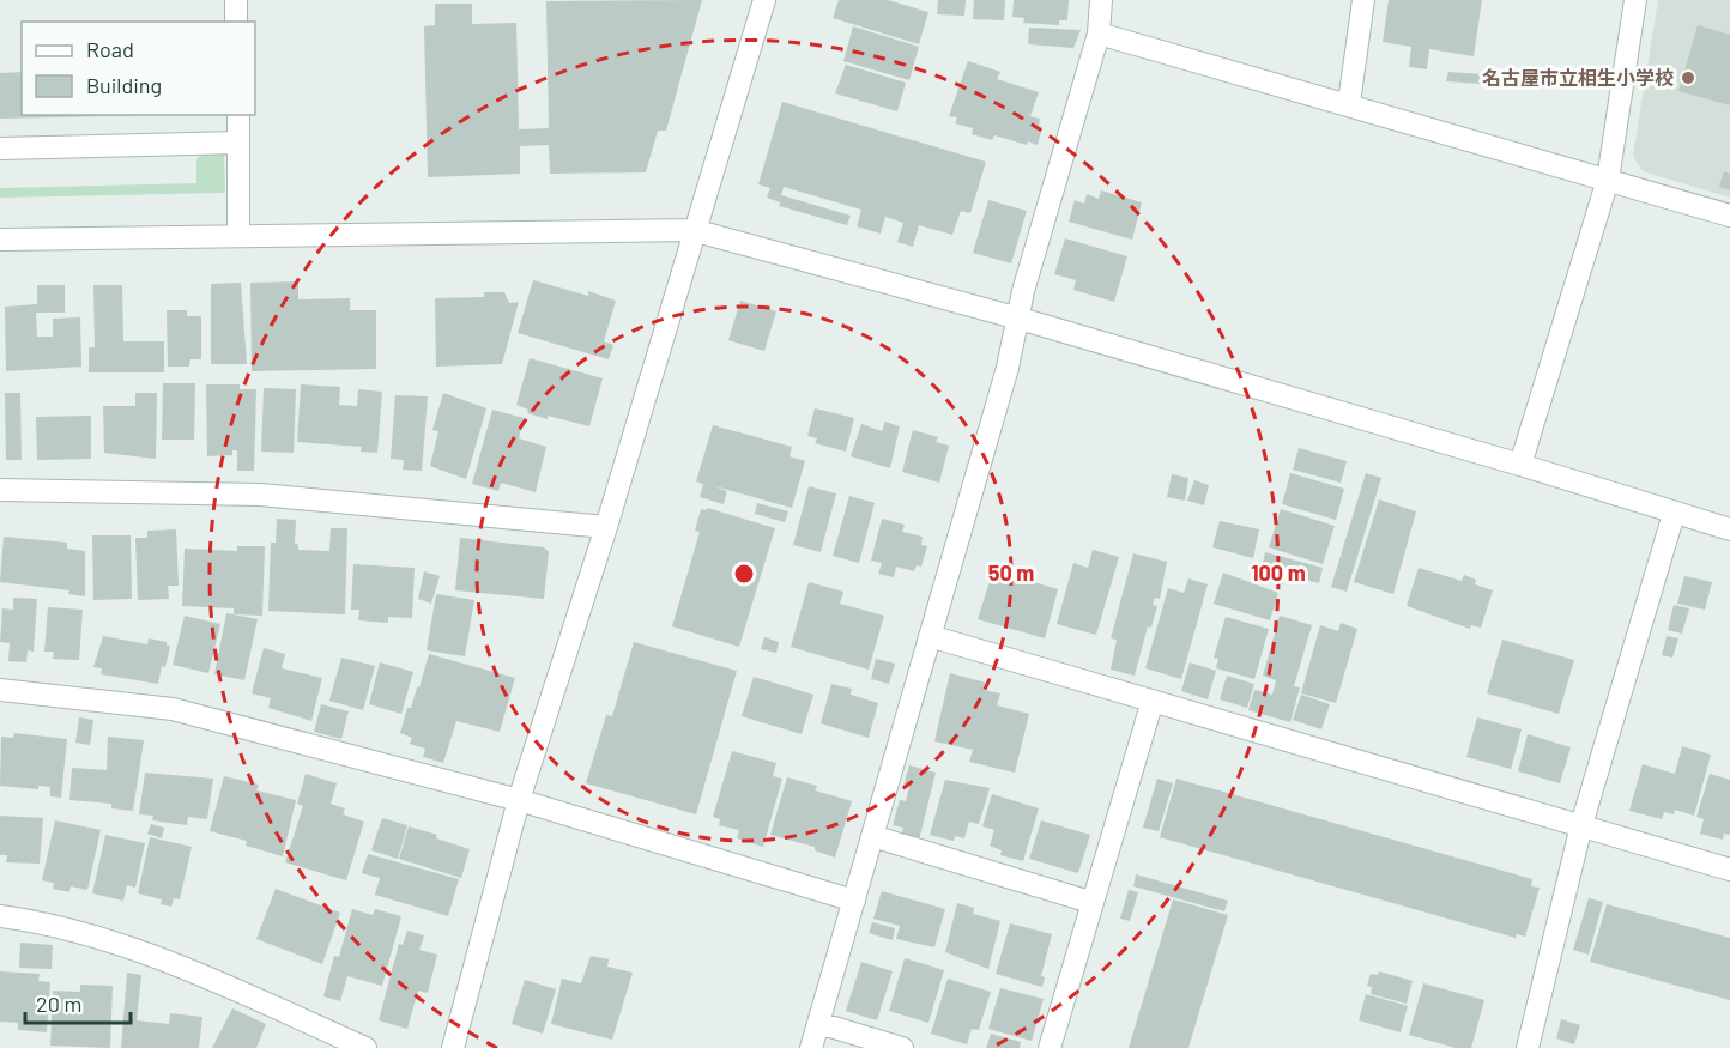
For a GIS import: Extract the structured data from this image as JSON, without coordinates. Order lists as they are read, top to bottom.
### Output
{
  "places": ["名古屋市立相生小学校"],
  "legend": ["Road", "Building"],
  "scale_bar": "20 m",
  "rings": ["50 m", "100 m"]
}
